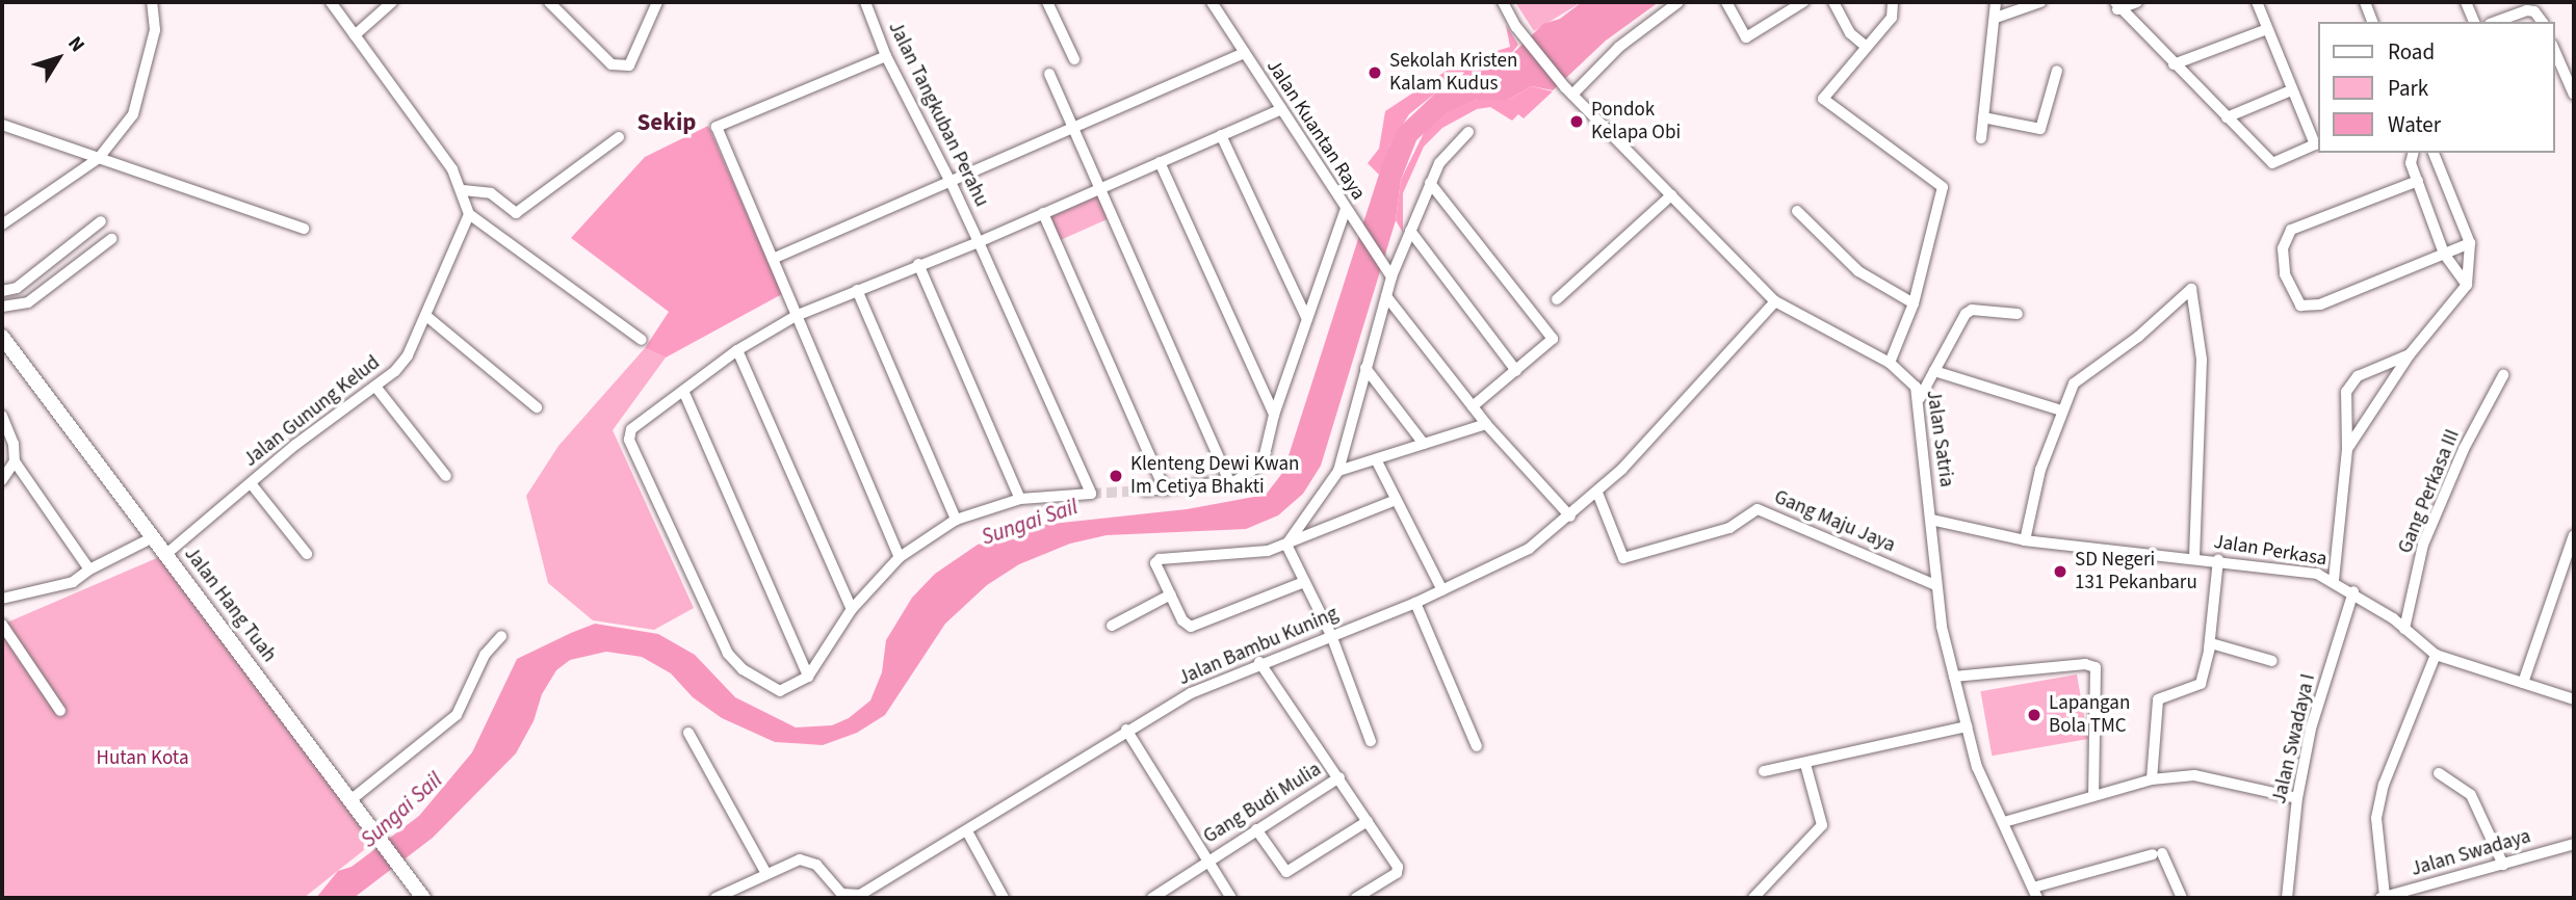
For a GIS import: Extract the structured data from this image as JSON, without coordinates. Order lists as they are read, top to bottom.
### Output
{
  "streets": {
    "main road": ["Jalan Hang Tuah"],
    "street": [
      "Jalan Tangkuban Perahu",
      "Jalan Kuantan Raya",
      "Jalan Gunung Kelud",
      "Jalan Satria",
      "Gang Perkasa III",
      "Gang Maju Jaya",
      "Jalan Perkasa",
      "Jalan Bambu Kuning",
      "Jalan Swadaya I",
      "Gang Budi Mulia",
      "Jalan Swadaya"
    ]
  },
  "crossings": [
    ["Jalan Gunung Kelud", "Jalan Hang Tuah"],
    ["Jalan Satria", "Gang Maju Jaya"],
    ["Jalan Satria", "Jalan Perkasa"],
    ["Jalan Satria", "Jalan Bambu Kuning"],
    ["Gang Perkasa III", "Jalan Perkasa"],
    ["Gang Maju Jaya", "Jalan Bambu Kuning"],
    ["Jalan Perkasa", "Jalan Swadaya I"]
  ],
  "districts": ["Sekip"],
  "water": ["Sungai Sail"],
  "parks": ["Hutan Kota"],
  "places": [
    "Sekolah Kristen Kalam Kudus",
    "Pondok Kelapa Obi",
    "Klenteng Dewi Kwan Im Cetiya Bhakti",
    "SD Negeri 131 Pekanbaru",
    "Lapangan Bola TMC"
  ],
  "legend": ["Road", "Park", "Water"],
  "north": "top right"
}
